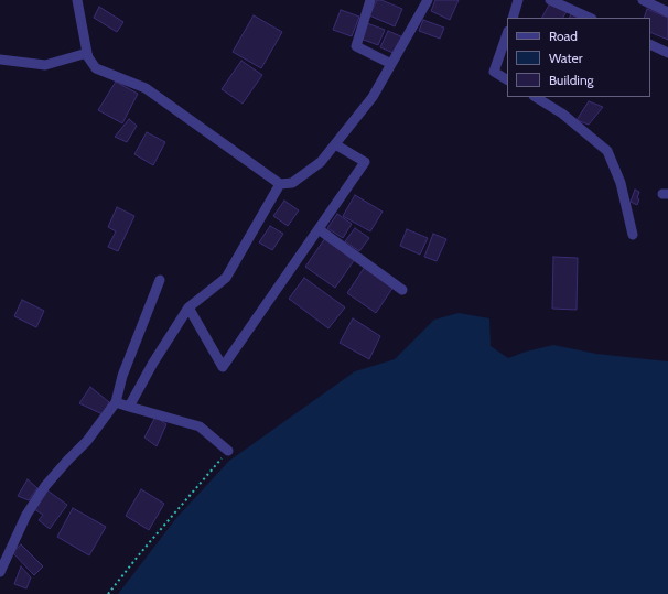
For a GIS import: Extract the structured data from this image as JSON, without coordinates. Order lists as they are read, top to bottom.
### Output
{
  "legend": ["Road", "Water", "Building"]
}
